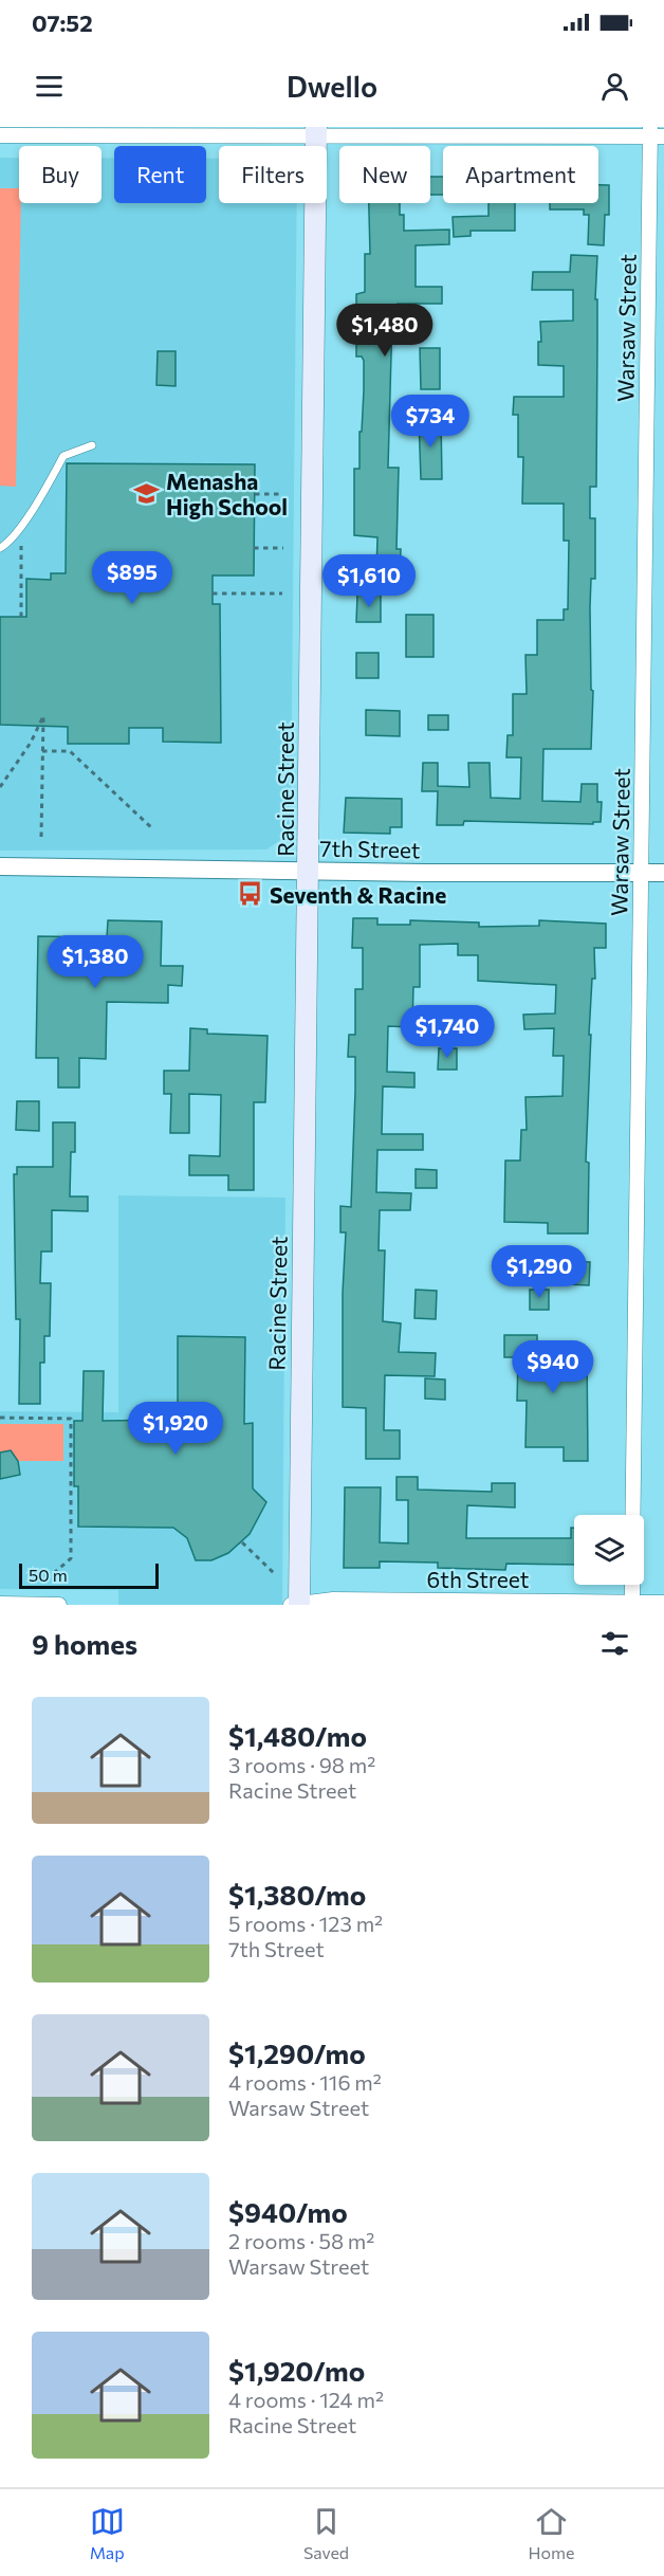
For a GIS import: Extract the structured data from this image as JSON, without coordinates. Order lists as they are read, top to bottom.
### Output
{
  "streets": {
    "main road": ["Racine Street"],
    "street": ["Warsaw Street", "7th Street", "6th Street"]
  },
  "crossings": [
    ["Warsaw Street", "7th Street"],
    ["Racine Street", "7th Street"],
    ["Racine Street", "6th Street"]
  ],
  "places": {
    "school or university": ["Menasha High School"],
    "bus stop": ["Seventh & Racine"]
  },
  "scale_bar": "50 m",
  "page": {
    "status": "07:52",
    "header": "Dwello",
    "chip": [
      "Buy",
      "Rent",
      "Filters",
      "New",
      "Apartment"
    ],
    "price": [
      "$1,480",
      "$734",
      "$895",
      "$1,610",
      "$1,380",
      "$1,740",
      "$1,290",
      "$940",
      "$1,920"
    ],
    "scale": "50 m",
    "heading": "9 homes",
    "list": [
      {
        "name": "$1,480/mo",
        "note": "3 rooms · 98 m² · Racine Street"
      },
      {
        "name": "$1,380/mo",
        "note": "5 rooms · 123 m² · 7th Street"
      },
      {
        "name": "$1,290/mo",
        "note": "4 rooms · 116 m² · Warsaw Street"
      },
      {
        "name": "$940/mo",
        "note": "2 rooms · 58 m² · Warsaw Street"
      },
      {
        "name": "$1,920/mo",
        "note": "4 rooms · 124 m² · Racine Street"
      }
    ],
    "tabs": ["Map", "Saved", "Home"]
  }
}
